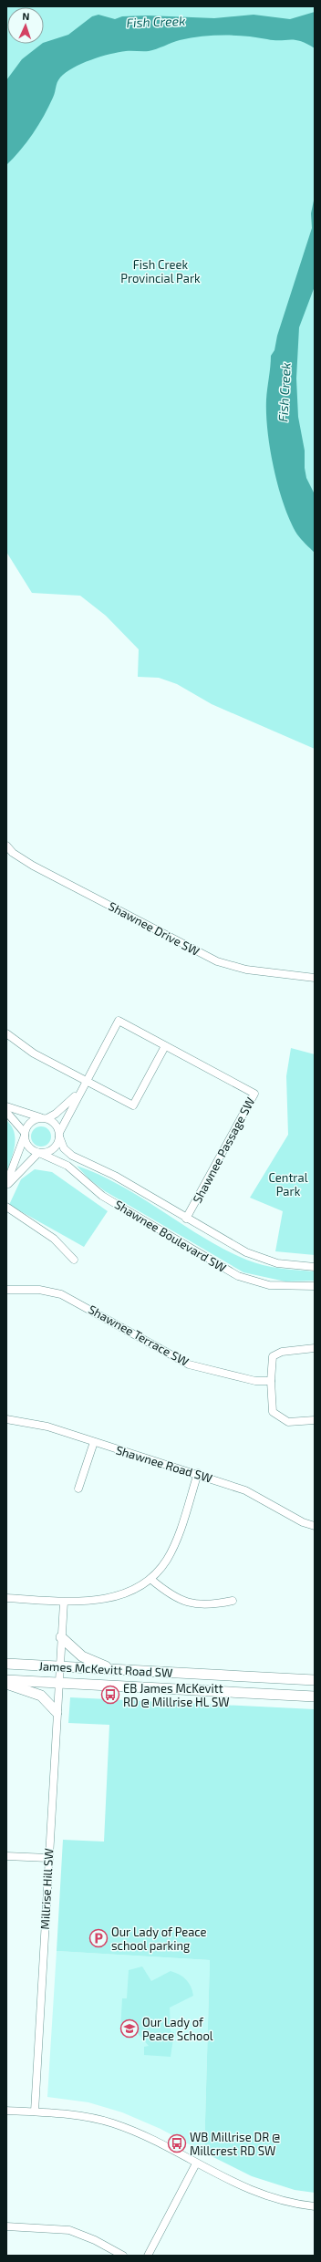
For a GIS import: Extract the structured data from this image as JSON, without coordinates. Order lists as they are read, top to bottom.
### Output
{
  "streets": {
    "main road": ["James McKevitt Road SW"],
    "street": [
      "Shawnee Drive SW",
      "Shawnee Passage SW",
      "Shawnee Boulevard SW",
      "Shawnee Terrace SW",
      "Shawnee Road SW",
      "Millrise Hill SW"
    ]
  },
  "crossings": [
    ["Shawnee Passage SW", "Shawnee Boulevard SW"],
    ["James McKevitt Road SW", "Millrise Hill SW"]
  ],
  "water": ["Fish Creek"],
  "parks": ["Fish Creek Provincial Park", "Central Park"],
  "places": {
    "bus stop": ["EB James McKevitt RD @ Millrise HL SW", "WB Millrise DR @ Millcrest RD SW"],
    "parking": ["Our Lady of Peace school parking"],
    "school or university": ["Our Lady of Peace School"]
  },
  "north": "top"
}
